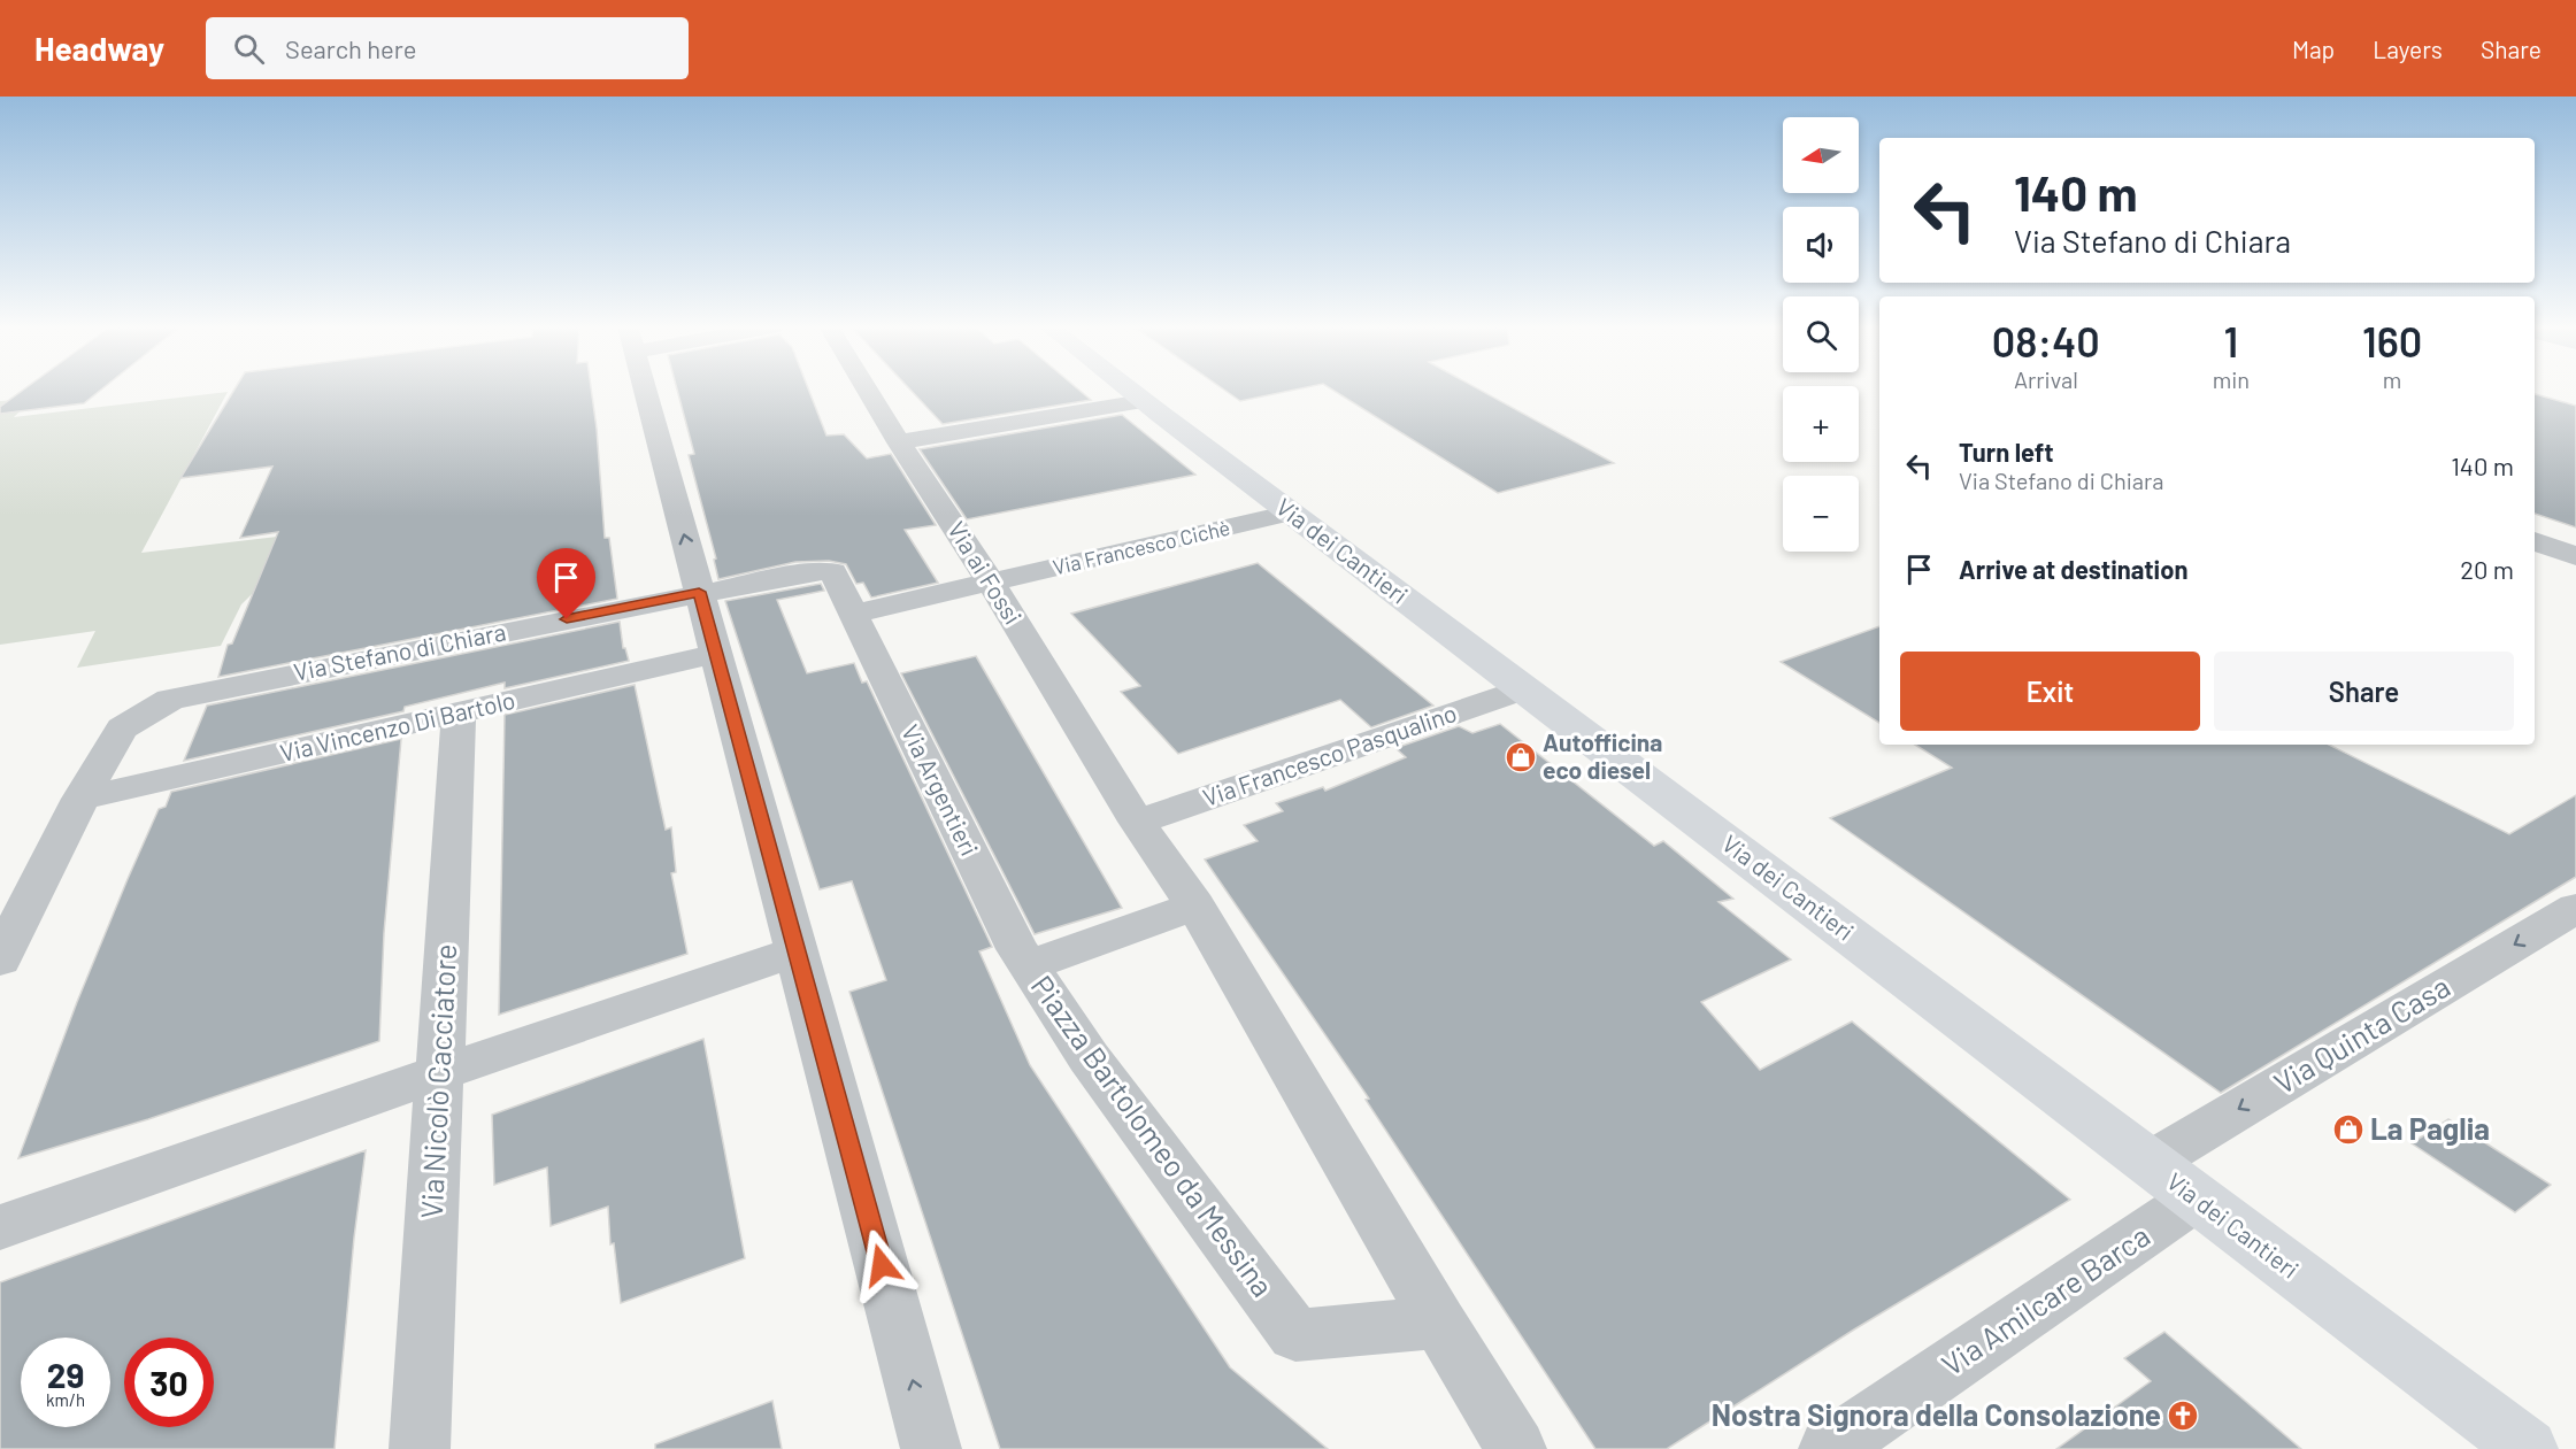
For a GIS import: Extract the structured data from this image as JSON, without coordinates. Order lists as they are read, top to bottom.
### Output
{
  "streets": {
    "main road": ["Via dei Cantieri"],
    "street": [
      "Via Francesco Cichè",
      "Via ai Fossi",
      "Via Stefano di Chiara",
      "Via Vincenzo Di Bartolo",
      "Via Francesco Pasqualino",
      "Via Argentieri",
      "Via Quinta Casa",
      "Via Nicolò Cacciatore",
      "Piazza Bartolomeo da Messina",
      "Via Amilcare Barca"
    ]
  },
  "crossings": [
    ["Via Francesco Cichè", "Via dei Cantieri"],
    ["Via Francesco Cichè", "Via ai Fossi"],
    ["Via Francesco Cichè", "Via Argentieri"],
    ["Via dei Cantieri", "Via Francesco Pasqualino"],
    ["Via dei Cantieri", "Via Quinta Casa"],
    ["Via dei Cantieri", "Via Amilcare Barca"],
    ["Via ai Fossi", "Via Francesco Pasqualino"],
    ["Via Stefano di Chiara", "Via Vincenzo Di Bartolo"],
    ["Via Stefano di Chiara", "Via Argentieri"],
    ["Via Vincenzo Di Bartolo", "Via Nicolò Cacciatore"],
    ["Via Argentieri", "Piazza Bartolomeo da Messina"]
  ],
  "one_way": ["Via Quinta Casa"],
  "places": {
    "shop": ["Autofficina eco diesel", "La Paglia"],
    "church": ["Nostra Signora della Consolazione"]
  },
  "north": "left",
  "page": {
    "header": "Headway",
    "search": "Search here",
    "nav": ["Map", "Layers", "Share"],
    "map_buttons": ["+", "−"],
    "turn": ["140 m", "Via Stefano di Chiara"],
    "eta": [
      "08:40",
      "Arrival",
      "1",
      "min",
      "160",
      "m"
    ],
    "list": [
      {
        "name": "Turn left",
        "note": "Via Stefano di Chiara",
        "value": "140 m"
      },
      {
        "name": "Arrive at destination",
        "value": "20 m"
      }
    ],
    "buttons": ["Exit", "Share"],
    "speed": "29 km/h",
    "limit": "30"
  }
}
